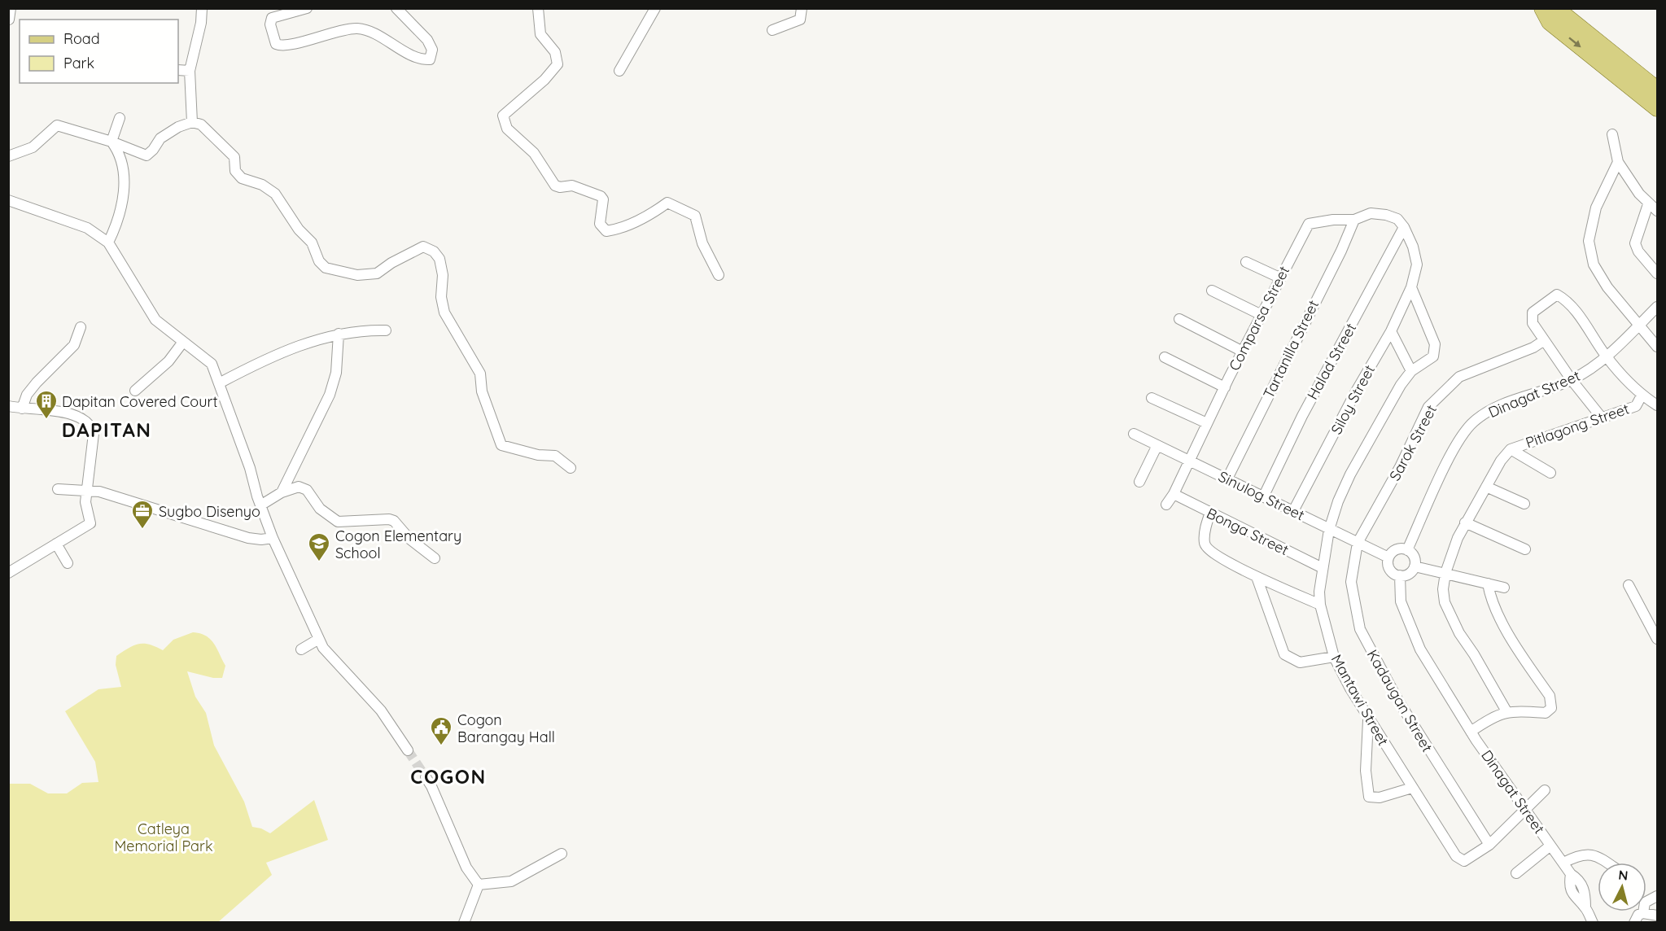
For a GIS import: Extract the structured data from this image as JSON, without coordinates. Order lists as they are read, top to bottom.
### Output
{
  "streets": {
    "street": [
      "Comparsa Street",
      "Tartanilla Street",
      "Halad Street",
      "Dinagat Street",
      "Siloy Street",
      "Pitlagong Street",
      "Sarok Street",
      "Sinulog Street",
      "Bonga Street",
      "Mantawi Street",
      "Kadaugan Street"
    ]
  },
  "crossings": [
    ["Comparsa Street", "Tartanilla Street"],
    ["Comparsa Street", "Halad Street"],
    ["Comparsa Street", "Siloy Street"],
    ["Comparsa Street", "Sinulog Street"],
    ["Comparsa Street", "Bonga Street"],
    ["Tartanilla Street", "Sinulog Street"],
    ["Halad Street", "Siloy Street"],
    ["Halad Street", "Sinulog Street"],
    ["Dinagat Street", "Sinulog Street"],
    ["Dinagat Street", "Mantawi Street"],
    ["Siloy Street", "Sinulog Street"],
    ["Siloy Street", "Mantawi Street"],
    ["Sarok Street", "Sinulog Street"],
    ["Sarok Street", "Kadaugan Street"],
    ["Sinulog Street", "Mantawi Street"],
    ["Sinulog Street", "Kadaugan Street"],
    ["Bonga Street", "Mantawi Street"],
    ["Mantawi Street", "Kadaugan Street"]
  ],
  "districts": ["DAPITAN", "COGON"],
  "parks": ["Catleya Memorial Park"],
  "places": {
    "building": ["Dapitan Covered Court"],
    "office": ["Sugbo Disenyo"],
    "school or university": ["Cogon Elementary School"],
    "public building": ["Cogon Barangay Hall"]
  },
  "legend": ["Road", "Park"],
  "north": "top"
}
